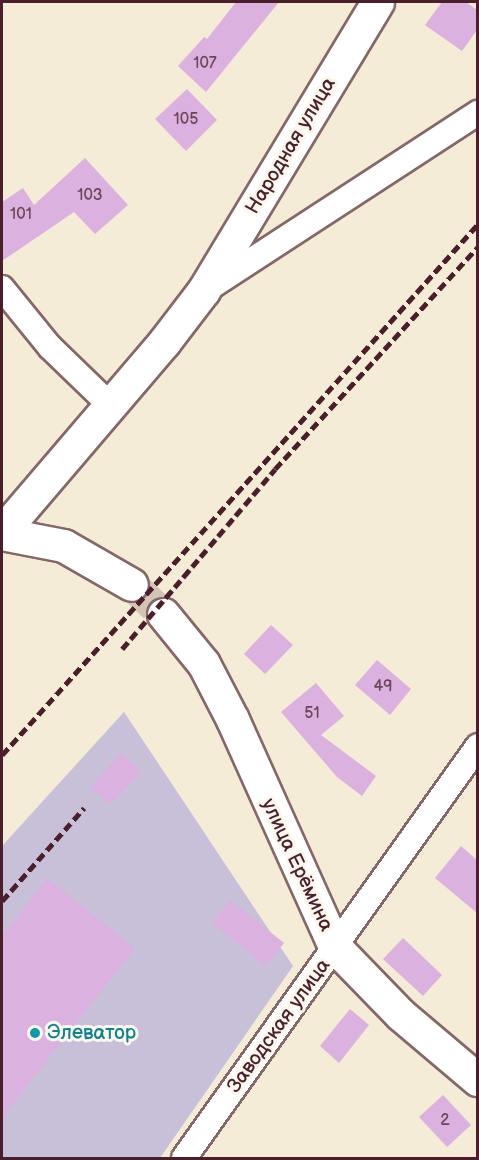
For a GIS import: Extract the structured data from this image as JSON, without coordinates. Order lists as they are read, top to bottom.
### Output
{
  "streets": {
    "street": ["Народная улица", "улица Ерёмина", "Заводская улица"]
  },
  "crossings": [
    ["улица Ерёмина", "Заводская улица"]
  ],
  "places": ["Элеватор"],
  "house_numbers": [
    "107",
    "105",
    "103",
    "101",
    "49",
    "51",
    "2"
  ]
}
